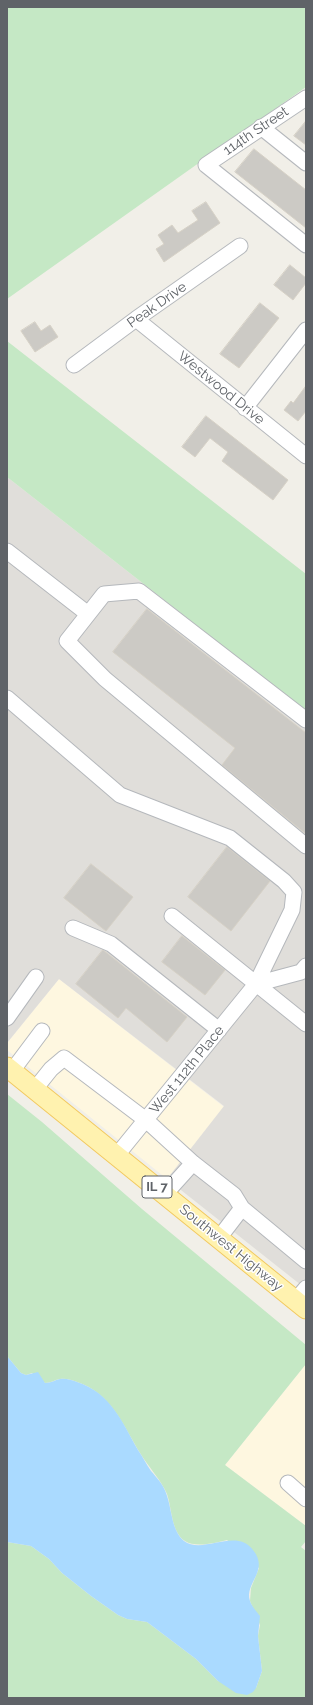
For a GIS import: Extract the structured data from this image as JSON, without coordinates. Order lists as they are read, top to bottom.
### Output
{
  "streets": {
    "main road": ["IL 7", "Southwest Highway"],
    "street": [
      "114th Street",
      "Peak Drive",
      "Westwood Drive",
      "West 112th Place"
    ]
  },
  "crossings": [
    ["Peak Drive", "Westwood Drive"],
    ["West 112th Place", "Southwest Highway"]
  ]
}
